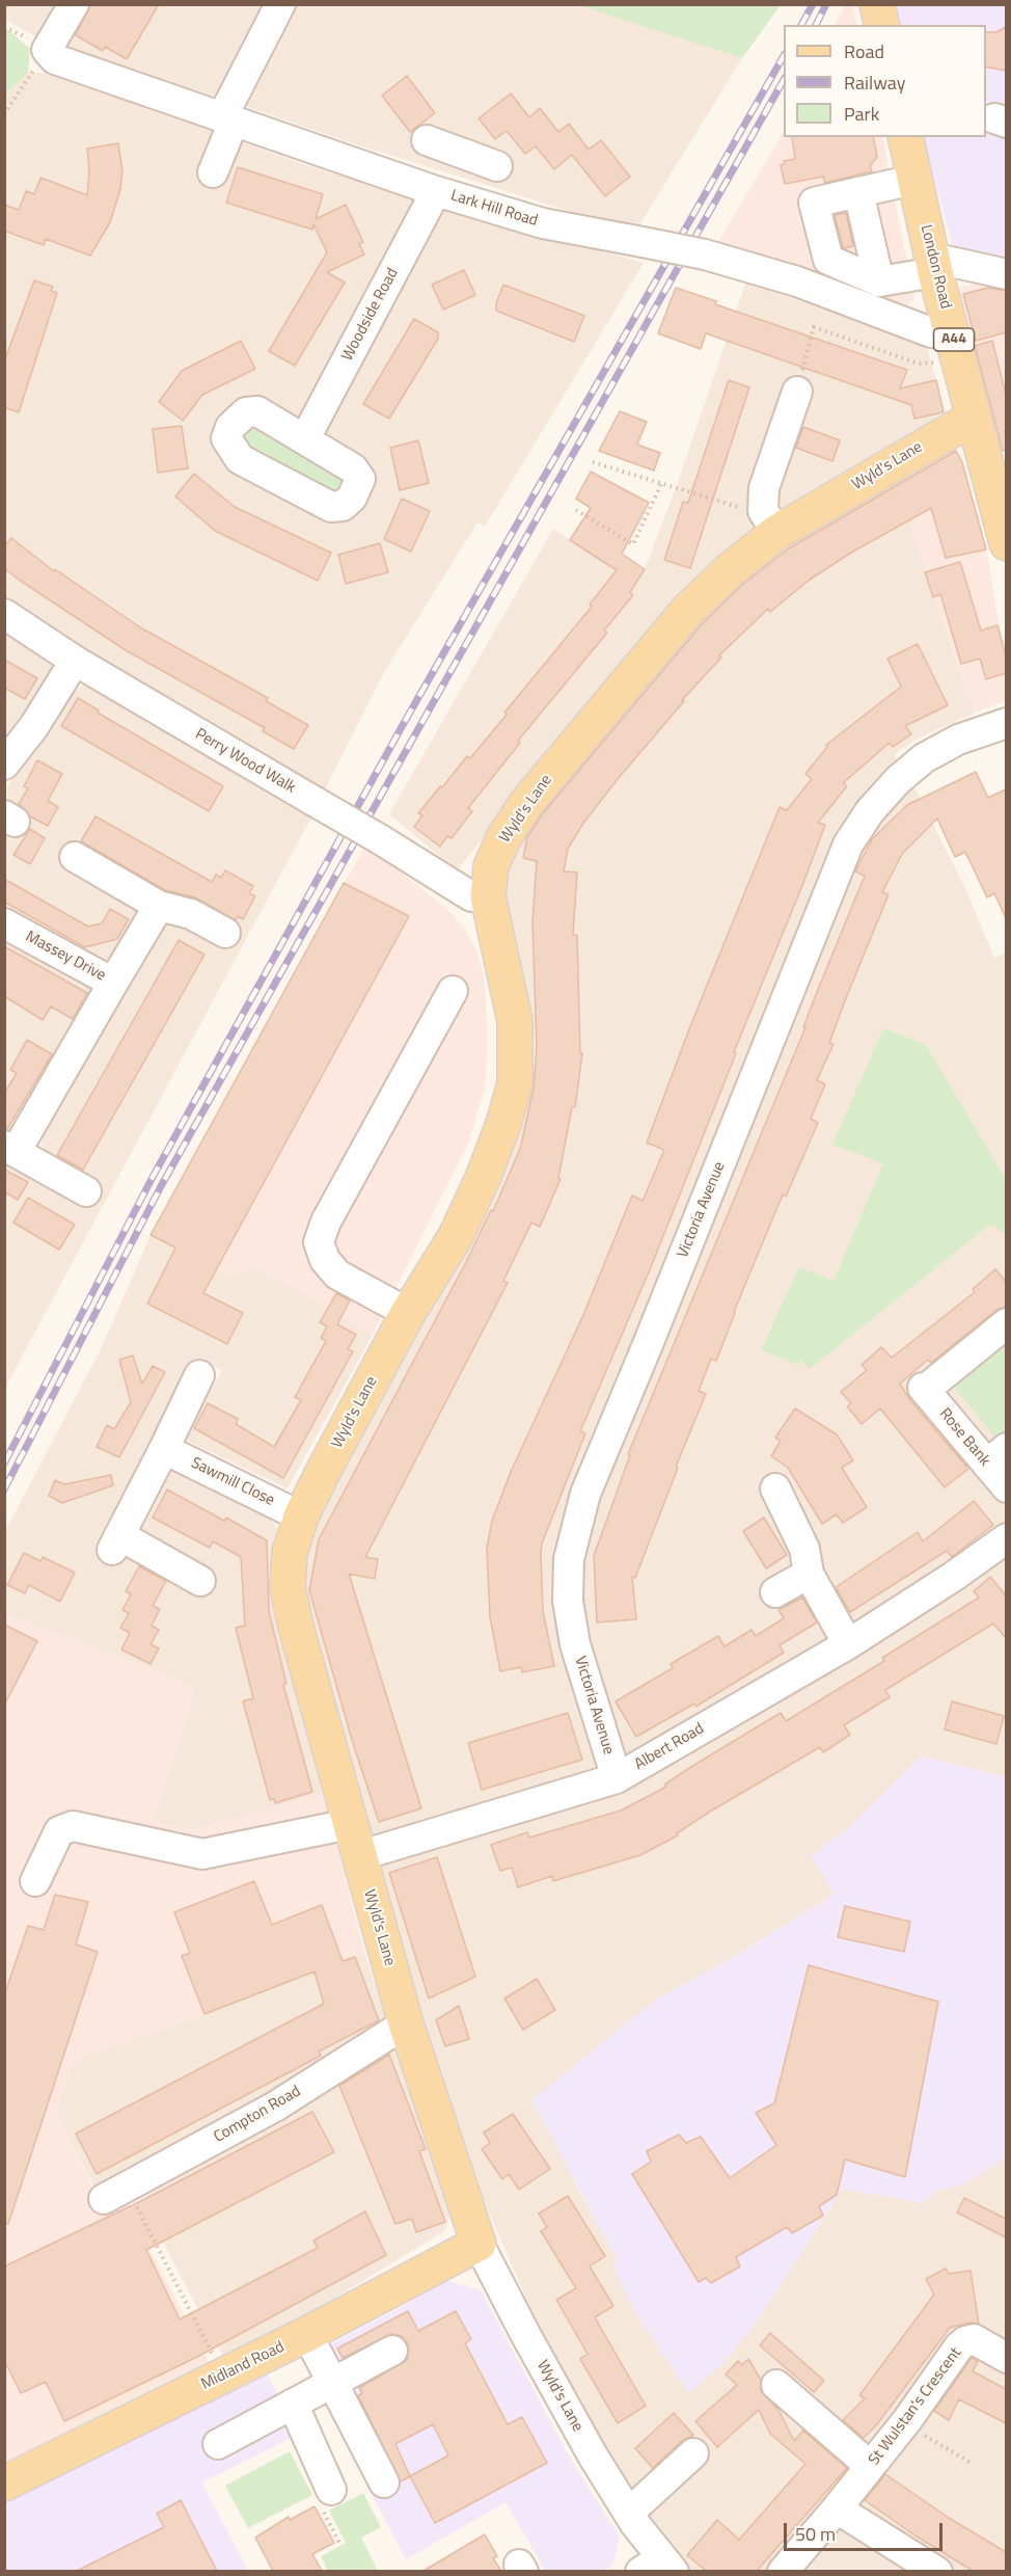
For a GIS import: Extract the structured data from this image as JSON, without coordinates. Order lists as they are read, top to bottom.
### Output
{
  "streets": {
    "main road": [
      "London Road",
      "A44",
      "Wyld's Lane",
      "Midland Road"
    ],
    "street": [
      "Lark Hill Road",
      "Woodside Road",
      "Perry Wood Walk",
      "Massey Drive",
      "Victoria Avenue",
      "Rose Bank",
      "Sawmill Close",
      "Albert Road",
      "Compton Road",
      "St Wulstan's Crescent"
    ]
  },
  "crossings": [
    ["Lark Hill Road", "London Road"],
    ["Lark Hill Road", "Woodside Road"],
    ["London Road", "Wyld's Lane"],
    ["Wyld's Lane", "Perry Wood Walk"],
    ["Wyld's Lane", "Sawmill Close"],
    ["Wyld's Lane", "Albert Road"],
    ["Wyld's Lane", "Compton Road"],
    ["Wyld's Lane", "Midland Road"],
    ["Victoria Avenue", "Albert Road"]
  ],
  "legend": ["Road", "Railway", "Park"],
  "scale_bar": "50 m"
}
